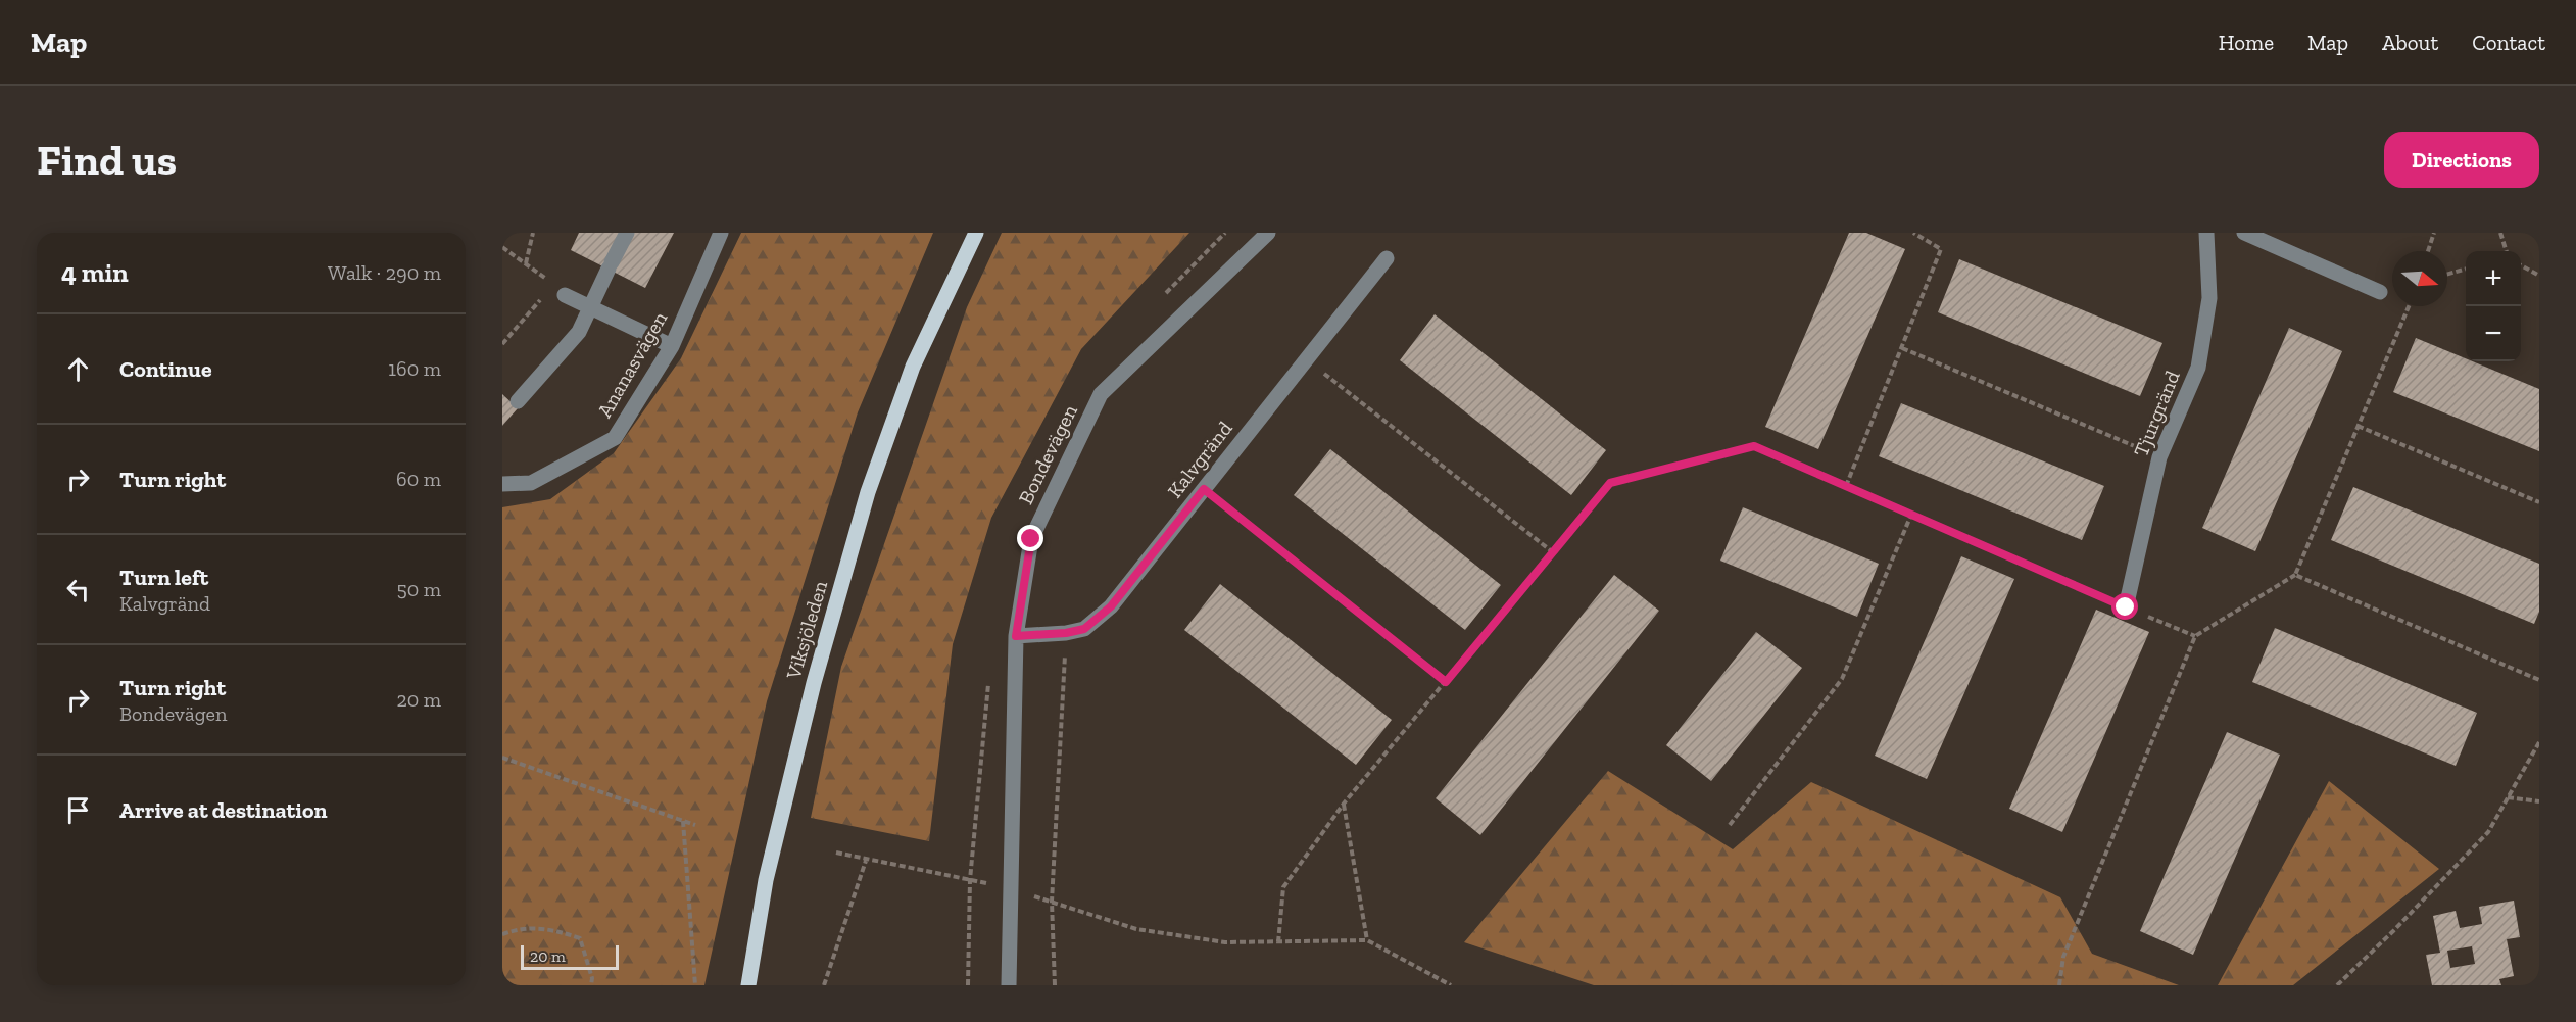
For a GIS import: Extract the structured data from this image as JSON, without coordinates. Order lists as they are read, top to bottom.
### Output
{
  "streets": {
    "main road": ["Viksjöleden"],
    "street": [
      "Ananasvägen",
      "Tjurgränd",
      "Bondevägen",
      "Kalvgränd"
    ]
  },
  "crossings": [
    ["Bondevägen", "Kalvgränd"]
  ],
  "scale_bar": "20 m",
  "north": "right",
  "page": {
    "header": "Map",
    "nav": [
      "Home",
      "Map",
      "About",
      "Contact"
    ],
    "buttons": "Directions",
    "title": "Find us",
    "heading": ["4 min", "Walk · 290 m"],
    "map_buttons": ["+", "−"],
    "list": [
      ["Continue", "160 m"],
      ["Turn right", "60 m"],
      ["Turn left", "Kalvgränd", "50 m"],
      ["Turn right", "Bondevägen", "20 m"],
      "Arrive at destination"
    ],
    "scale": "20 m"
  }
}
